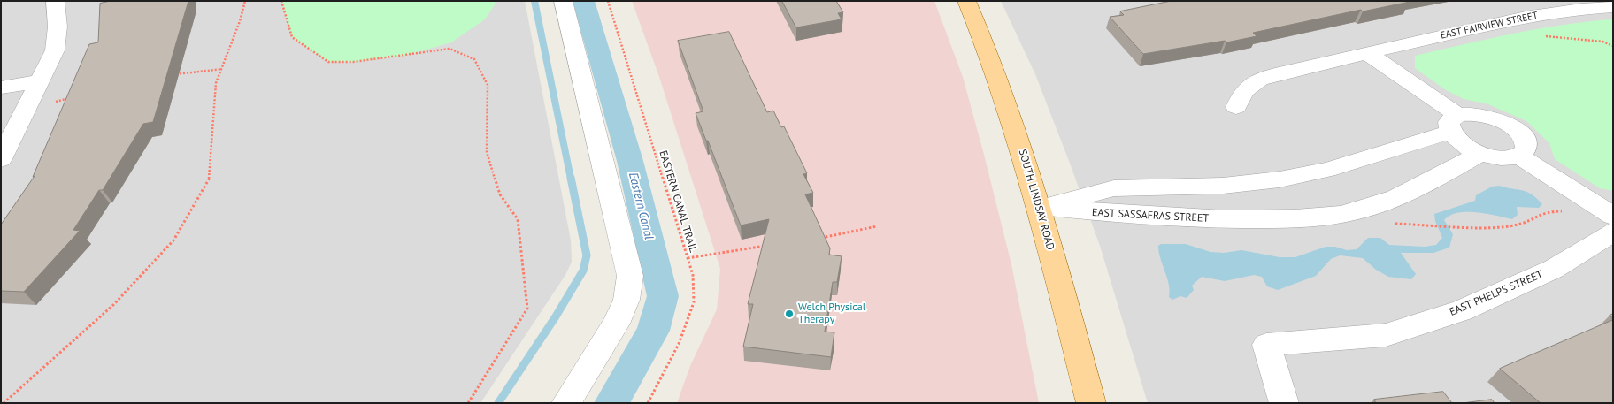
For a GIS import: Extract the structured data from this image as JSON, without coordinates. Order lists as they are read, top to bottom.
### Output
{
  "streets": {
    "main road": ["SOUTH LINDSAY ROAD"],
    "street": ["EAST FAIRVIEW STREET", "EAST SASSAFRAS STREET", "EAST PHELPS STREET"],
    "path": ["EASTERN CANAL TRAIL"]
  },
  "crossings": [
    ["SOUTH LINDSAY ROAD", "EAST SASSAFRAS STREET"]
  ],
  "water": ["Eastern Canal"],
  "places": ["Welch Physical Therapy"]
}
